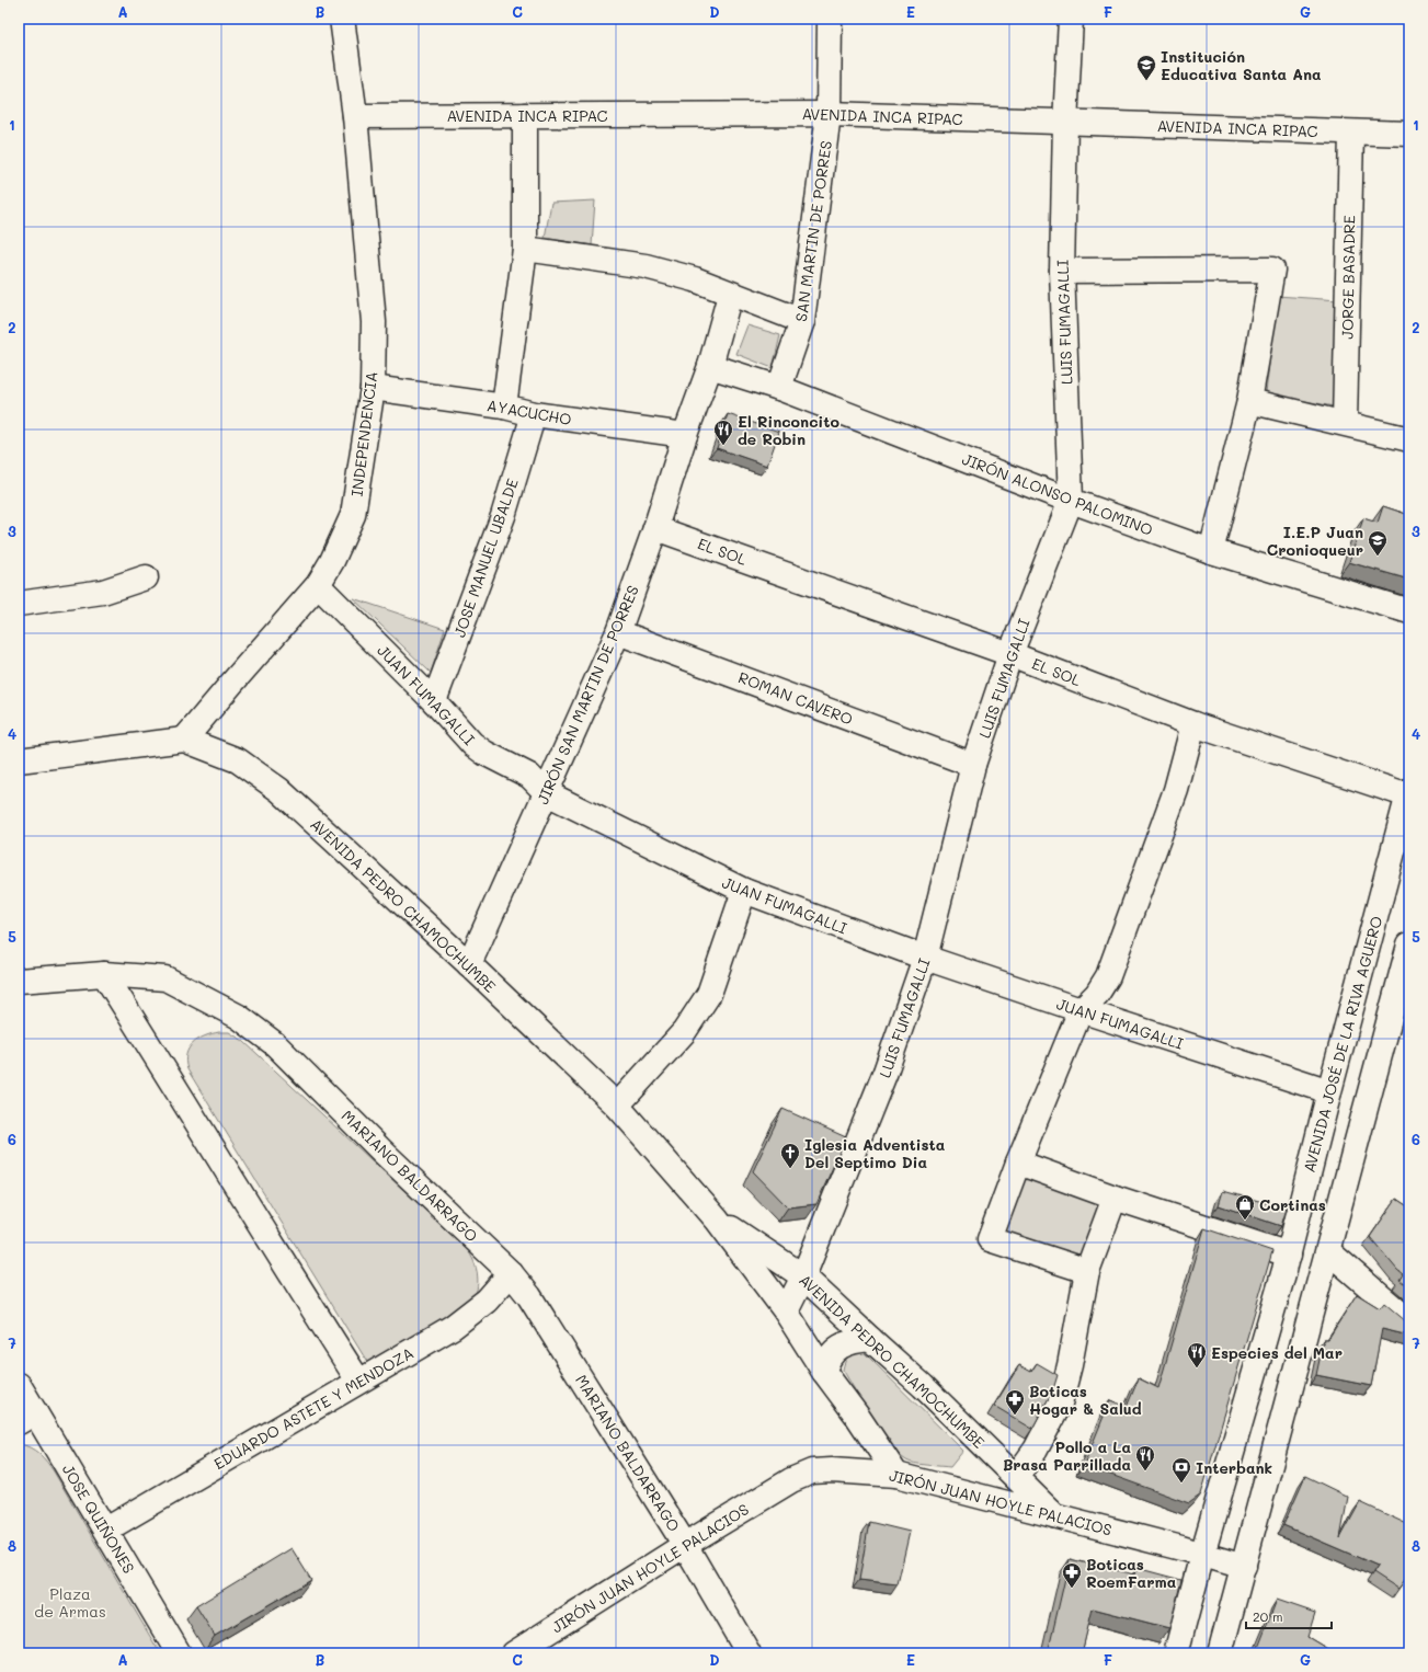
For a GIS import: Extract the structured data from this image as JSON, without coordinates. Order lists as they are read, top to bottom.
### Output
{
  "streets": {
    "street": [
      "AVENIDA INCA RIPAC",
      "SAN MARTIN DE PORRES",
      "JORGE BASADRE",
      "LUIS FUMAGALLI",
      "AYACUCHO",
      "INDEPENDENCIA",
      "JIRÓN ALONSO PALOMINO",
      "EL SOL",
      "JOSE MANUEL UBALDE",
      "JUAN FUMAGALLI",
      "JIRÓN SAN MARTIN DE PORRES",
      "ROMAN CAVERO",
      "AVENIDA PEDRO CHAMOCHUMBE",
      "AVENIDA JOSÉ DE LA RIVA AGUERO",
      "MARIANO BALDARRAGO",
      "EDUARDO ASTETE Y MENDOZA",
      "JIRÓN JUAN HOYLE PALACIOS",
      "JOSE QUIÑONES"
    ]
  },
  "crossings": [
    ["AVENIDA INCA RIPAC", "SAN MARTIN DE PORRES"],
    ["AVENIDA INCA RIPAC", "JORGE BASADRE"],
    ["AVENIDA INCA RIPAC", "LUIS FUMAGALLI"],
    ["AVENIDA INCA RIPAC", "INDEPENDENCIA"],
    ["SAN MARTIN DE PORRES", "JIRÓN ALONSO PALOMINO"],
    ["LUIS FUMAGALLI", "JIRÓN ALONSO PALOMINO"],
    ["LUIS FUMAGALLI", "EL SOL"],
    ["LUIS FUMAGALLI", "JUAN FUMAGALLI"],
    ["LUIS FUMAGALLI", "ROMAN CAVERO"],
    ["LUIS FUMAGALLI", "AVENIDA PEDRO CHAMOCHUMBE"],
    ["AYACUCHO", "INDEPENDENCIA"],
    ["AYACUCHO", "JOSE MANUEL UBALDE"],
    ["AYACUCHO", "JIRÓN SAN MARTIN DE PORRES"],
    ["INDEPENDENCIA", "JUAN FUMAGALLI"],
    ["INDEPENDENCIA", "AVENIDA PEDRO CHAMOCHUMBE"],
    ["JIRÓN ALONSO PALOMINO", "JIRÓN SAN MARTIN DE PORRES"],
    ["EL SOL", "JIRÓN SAN MARTIN DE PORRES"],
    ["EL SOL", "AVENIDA JOSÉ DE LA RIVA AGUERO"],
    ["JOSE MANUEL UBALDE", "JUAN FUMAGALLI"],
    ["JUAN FUMAGALLI", "JIRÓN SAN MARTIN DE PORRES"],
    ["JUAN FUMAGALLI", "AVENIDA JOSÉ DE LA RIVA AGUERO"],
    ["JIRÓN SAN MARTIN DE PORRES", "ROMAN CAVERO"],
    ["JIRÓN SAN MARTIN DE PORRES", "AVENIDA PEDRO CHAMOCHUMBE"],
    ["AVENIDA PEDRO CHAMOCHUMBE", "JIRÓN JUAN HOYLE PALACIOS"],
    ["AVENIDA JOSÉ DE LA RIVA AGUERO", "JIRÓN JUAN HOYLE PALACIOS"],
    ["MARIANO BALDARRAGO", "EDUARDO ASTETE Y MENDOZA"],
    ["MARIANO BALDARRAGO", "JIRÓN JUAN HOYLE PALACIOS"],
    ["EDUARDO ASTETE Y MENDOZA", "JOSE QUIÑONES"]
  ],
  "parks": ["Plaza de Armas"],
  "places": {
    "school or university": ["Institución Educativa Santa Ana", "I.E.P Juan Cronioqueur"],
    "restaurant": ["El Rinconcito de Robin", "Especies del Mar", "Pollo a La Brasa Parrillada"],
    "church": ["Iglesia Adventista Del Septimo Dia"],
    "shop": ["Cortinas"],
    "pharmacy": ["Boticas Hogar & Salud", "Boticas RoemFarma"],
    "bank": ["Interbank"]
  },
  "scale_bar": "20 m",
  "grid": {
    "columns": [
      "A",
      "B",
      "C",
      "D",
      "E",
      "F",
      "G"
    ],
    "rows": [
      "1",
      "2",
      "3",
      "4",
      "5",
      "6",
      "7",
      "8"
    ]
  }
}
